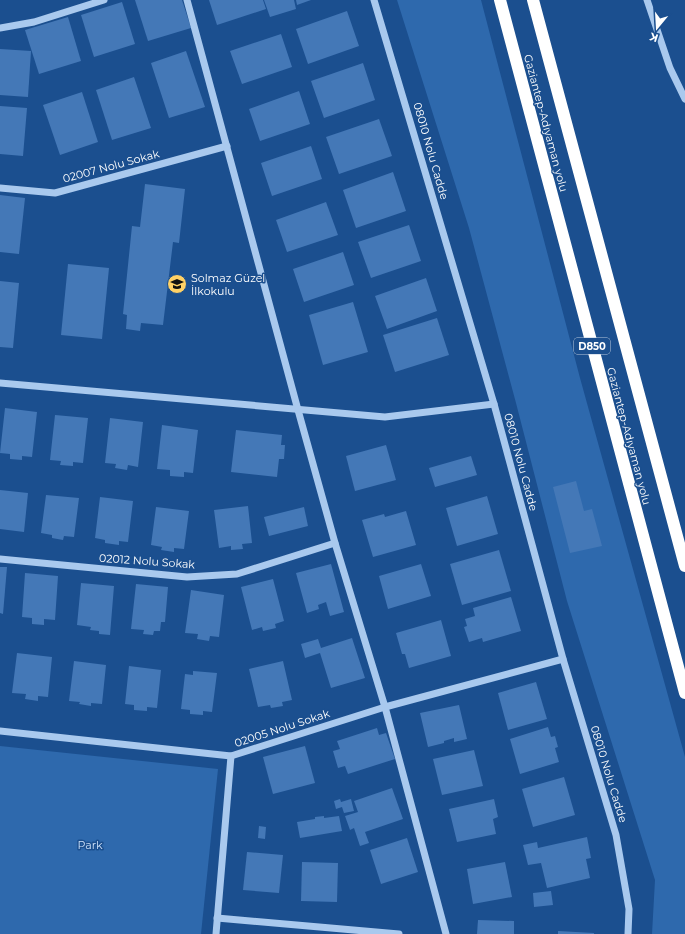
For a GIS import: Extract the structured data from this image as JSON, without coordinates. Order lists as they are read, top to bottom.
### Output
{
  "streets": {
    "highway": ["Gaziantep-Adıyaman yolu", "D850"],
    "street": [
      "08010 Nolu Cadde",
      "02007 Nolu Sokak",
      "02012 Nolu Sokak",
      "02005 Nolu Sokak"
    ]
  },
  "crossings": [
    ["08010 Nolu Cadde", "02005 Nolu Sokak"]
  ],
  "parks": ["Park"],
  "places": {
    "school or university": ["Solmaz Güzel İlkokulu"]
  },
  "north": "bottom"
}
